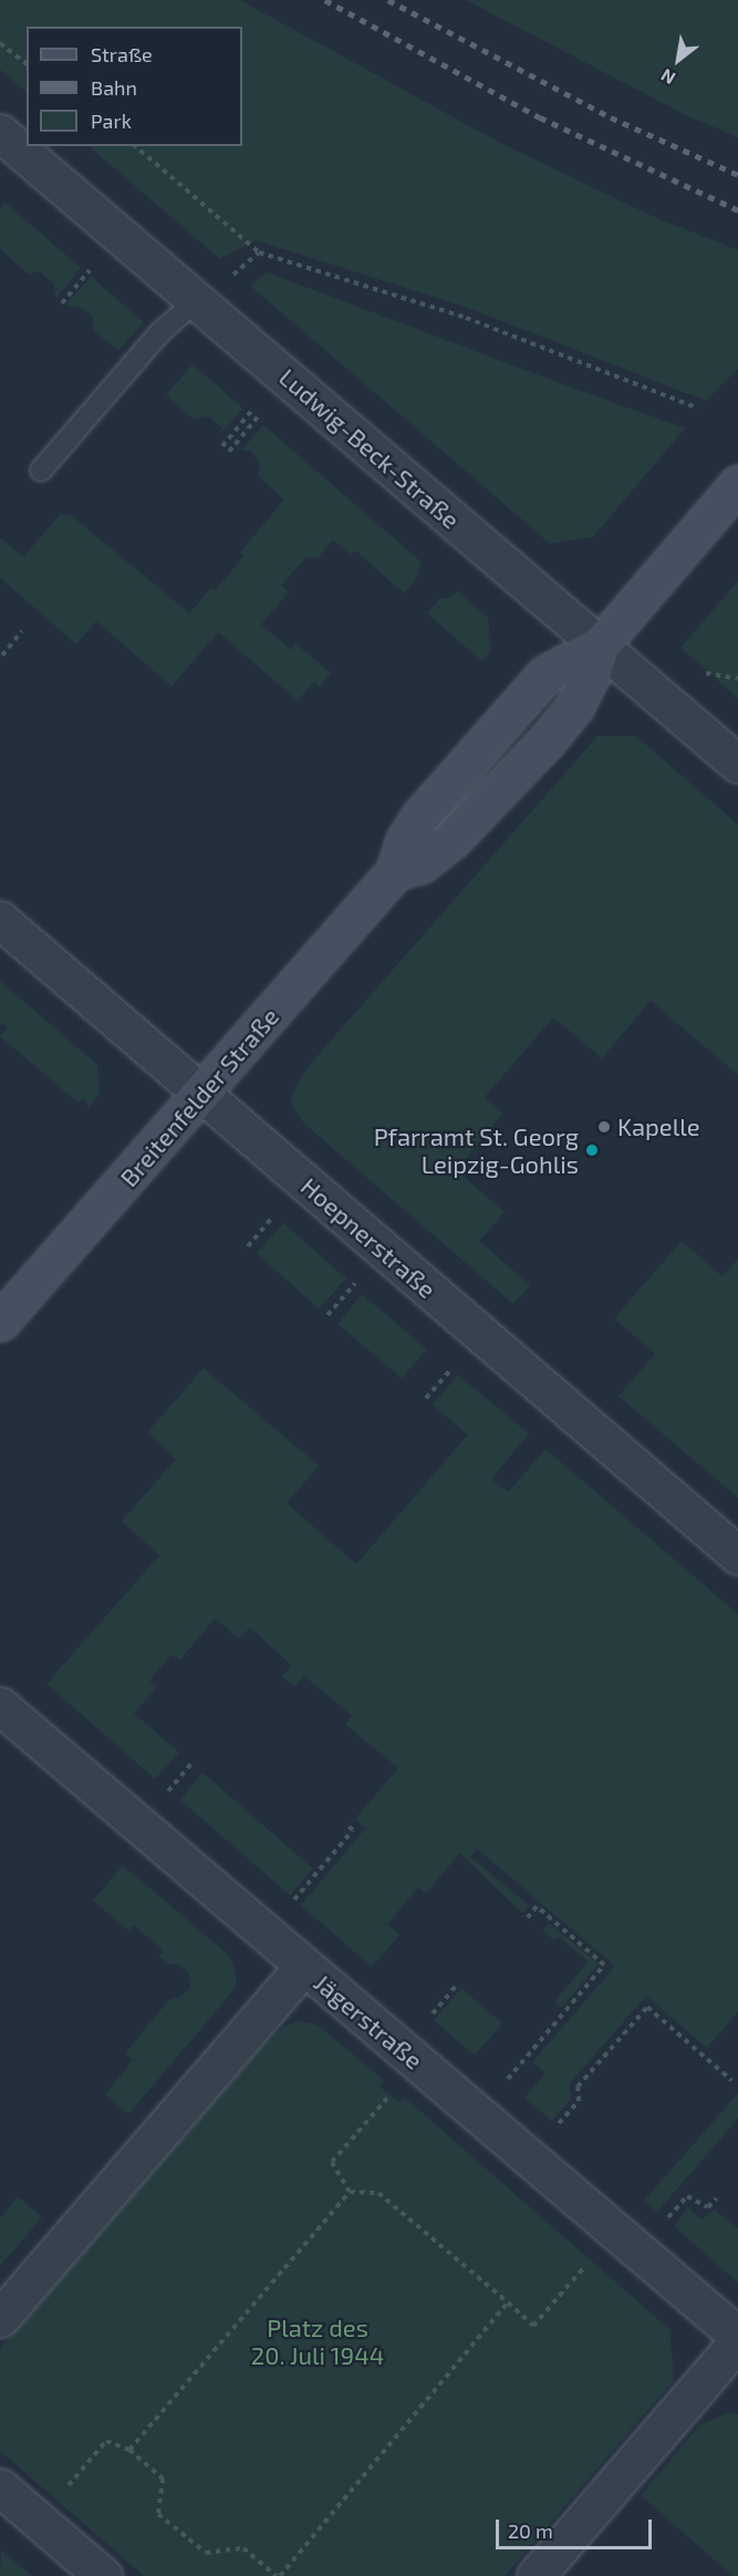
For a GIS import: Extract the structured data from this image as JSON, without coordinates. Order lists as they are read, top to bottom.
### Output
{
  "streets": {
    "main road": ["Breitenfelder Straße"],
    "street": ["Ludwig-Beck-Straße", "Hoepnerstraße", "Jägerstraße"]
  },
  "crossings": [
    ["Ludwig-Beck-Straße", "Breitenfelder Straße"],
    ["Breitenfelder Straße", "Hoepnerstraße"]
  ],
  "parks": ["Platz des 20. Juli 1944"],
  "places": ["Kapelle", "Pfarramt St. Georg Leipzig-Gohlis"],
  "legend": ["Straße", "Bahn", "Park"],
  "scale_bar": "20 m",
  "north": "bottom left"
}
